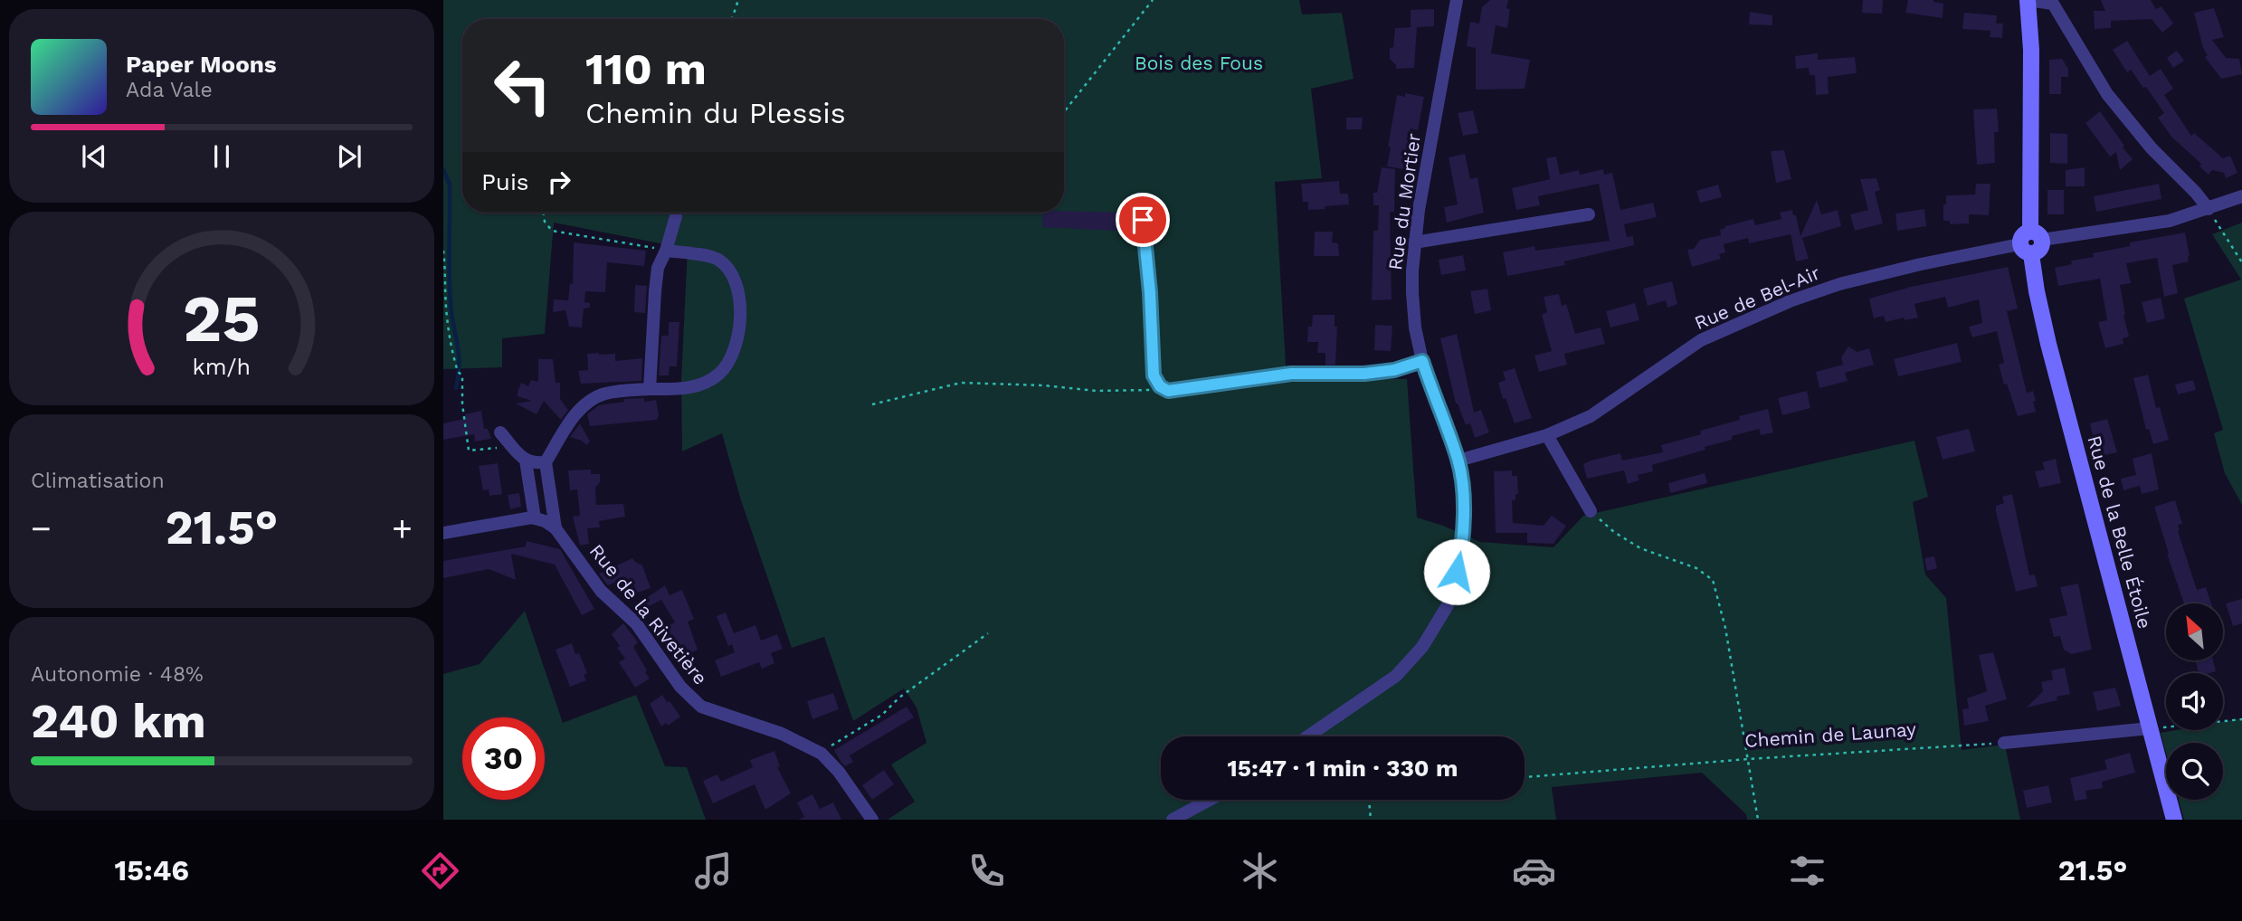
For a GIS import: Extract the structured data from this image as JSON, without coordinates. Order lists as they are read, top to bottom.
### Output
{
  "streets": {
    "street": [
      "Rue du Mortier",
      "Rue de Bel-Air",
      "Rue de la Belle Étoile",
      "Rue de la Rivetière"
    ],
    "path": ["Chemin de Launay"]
  },
  "crossings": [
    ["Rue du Mortier", "Rue de Bel-Air"],
    ["Rue de Bel-Air", "Rue de la Belle Étoile"]
  ],
  "parks": ["Bois des Fous"],
  "north": "top left",
  "page": {
    "turn": ["110 m", "Chemin du Plessis"],
    "song": ["Paper Moons", "Ada Vale"],
    "then": "Puis",
    "tile": [
      "Climatisation",
      ["Autonomie · 48%", "240 km"]
    ],
    "heat": ["−", "21.5°", "+"],
    "limit": "30",
    "trip": "15:47 · 1 min · 330 m",
    "tabs": ["15:46", "21.5°"],
    "gauge": ["25", "km/h"]
  }
}
